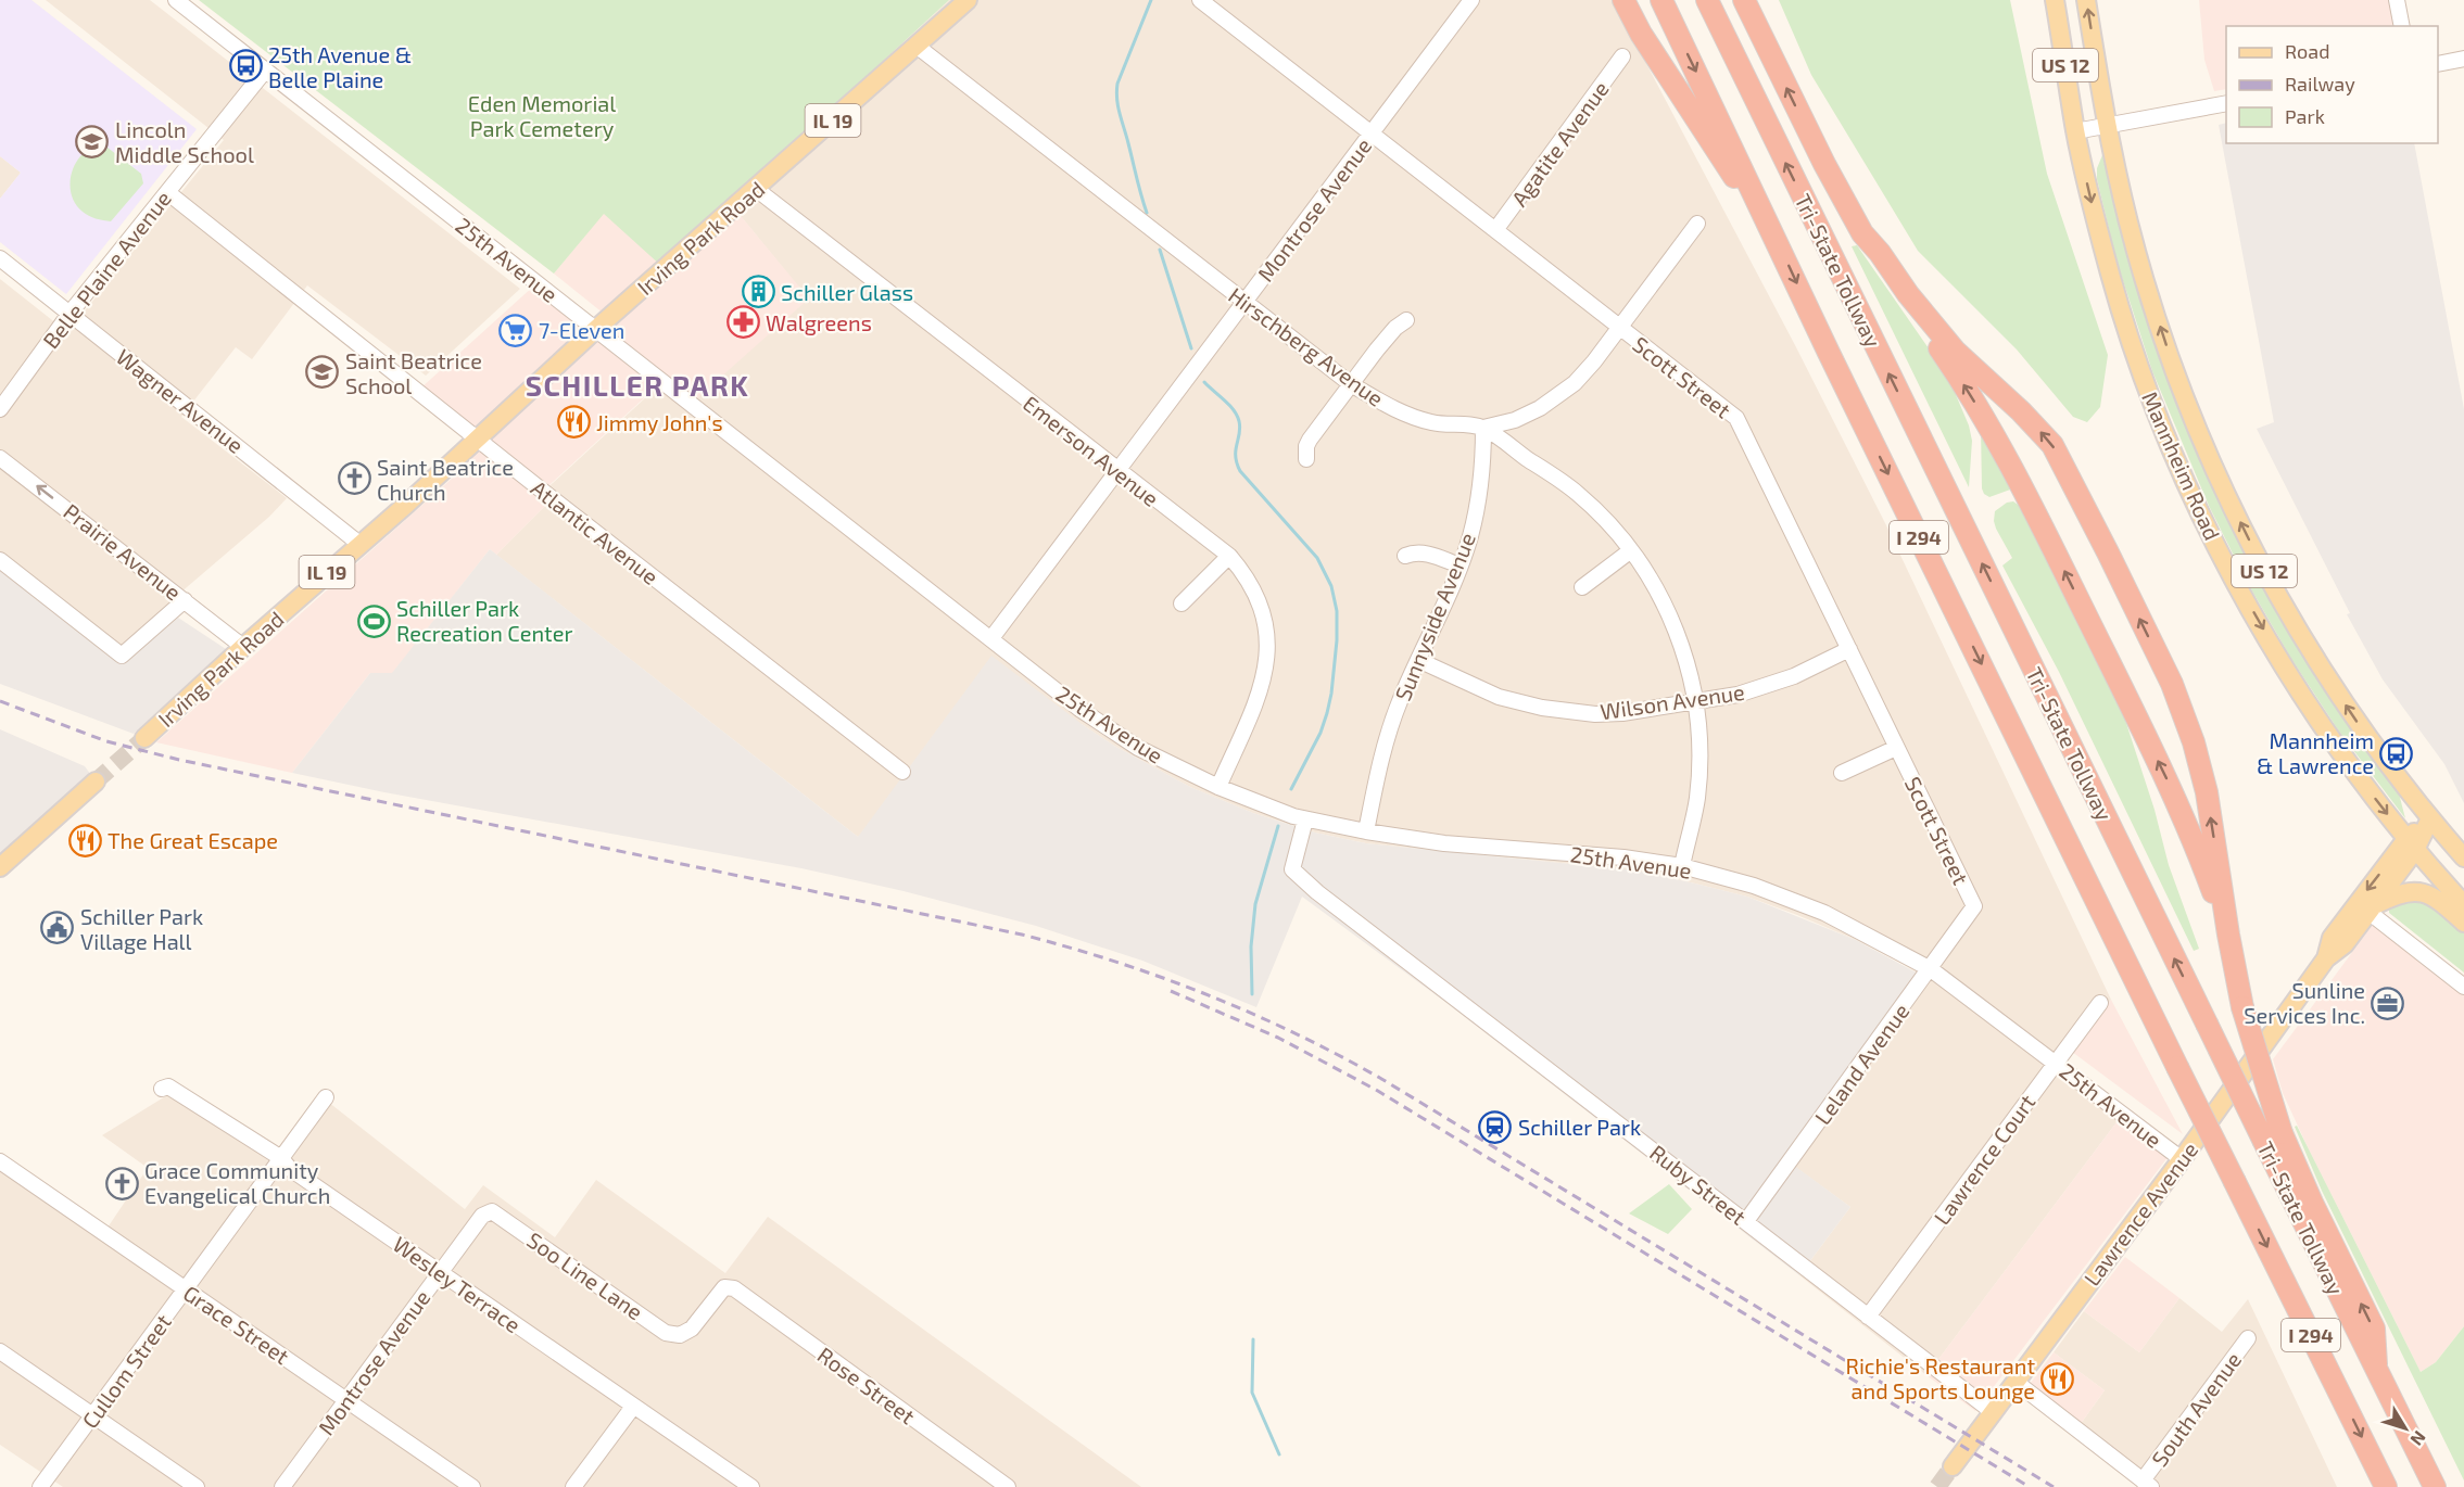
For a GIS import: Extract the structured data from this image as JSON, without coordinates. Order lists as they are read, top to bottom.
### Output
{
  "streets": {
    "highway": ["Tri-State Tollway", "I 294"],
    "main road": [
      "US 12",
      "IL 19",
      "Irving Park Road",
      "Mannheim Road",
      "Lawrence Avenue"
    ],
    "street": [
      "Agatite Avenue",
      "Montrose Avenue",
      "25th Avenue",
      "Belle Plaine Avenue",
      "Hirschberg Avenue",
      "Scott Street",
      "Wagner Avenue",
      "Emerson Avenue",
      "Atlantic Avenue",
      "Prairie Avenue",
      "Sunnyside Avenue",
      "Wilson Avenue",
      "Leland Avenue",
      "Lawrence Court",
      "Ruby Street",
      "Soo Line Lane",
      "Wesley Terrace",
      "Grace Street",
      "Cullom Street",
      "Rose Street",
      "South Avenue"
    ]
  },
  "crossings": [
    ["Agatite Avenue", "Scott Street"],
    ["Montrose Avenue", "25th Avenue"],
    ["Montrose Avenue", "Hirschberg Avenue"],
    ["Montrose Avenue", "Scott Street"],
    ["Montrose Avenue", "Emerson Avenue"],
    ["Montrose Avenue", "Soo Line Lane"],
    ["Montrose Avenue", "Wesley Terrace"],
    ["Montrose Avenue", "Grace Street"],
    ["Irving Park Road", "25th Avenue"],
    ["Irving Park Road", "Hirschberg Avenue"],
    ["Irving Park Road", "Wagner Avenue"],
    ["Irving Park Road", "Emerson Avenue"],
    ["Irving Park Road", "Atlantic Avenue"],
    ["Irving Park Road", "Prairie Avenue"],
    ["25th Avenue", "Belle Plaine Avenue"],
    ["25th Avenue", "Hirschberg Avenue"],
    ["25th Avenue", "Emerson Avenue"],
    ["25th Avenue", "Sunnyside Avenue"],
    ["25th Avenue", "Leland Avenue"],
    ["25th Avenue", "Lawrence Court"],
    ["25th Avenue", "Ruby Street"],
    ["25th Avenue", "Lawrence Avenue"],
    ["Belle Plaine Avenue", "Wagner Avenue"],
    ["Belle Plaine Avenue", "Atlantic Avenue"],
    ["Tri-State Tollway", "I 294"],
    ["Hirschberg Avenue", "Sunnyside Avenue"],
    ["Hirschberg Avenue", "Wilson Avenue"],
    ["Scott Street", "Wilson Avenue"],
    ["Scott Street", "Leland Avenue"],
    ["Mannheim Road", "Lawrence Avenue"],
    ["Sunnyside Avenue", "Wilson Avenue"],
    ["Leland Avenue", "Ruby Street"],
    ["Lawrence Court", "Ruby Street"],
    ["Ruby Street", "Lawrence Avenue"],
    ["Soo Line Lane", "Rose Street"],
    ["Wesley Terrace", "Cullom Street"],
    ["Grace Street", "Cullom Street"]
  ],
  "one_way": ["Prairie Avenue"],
  "districts": ["SCHILLER PARK"],
  "parks": ["Eden Memorial Park Cemetery"],
  "places": {
    "bus stop": ["25th Avenue & Belle Plaine", "Mannheim & Lawrence"],
    "school or university": ["Lincoln Middle School", "Saint Beatrice School"],
    "building": ["Schiller Glass"],
    "pharmacy": ["Walgreens"],
    "supermarket": ["7-Eleven"],
    "restaurant": ["Jimmy John's", "The Great Escape", "Richie's Restaurant and Sports Lounge"],
    "church": ["Saint Beatrice Church", "Grace Community Evangelical Church"],
    "sports": ["Schiller Park Recreation Center"],
    "public building": ["Schiller Park Village Hall"],
    "office": ["Sunline Services Inc."],
    "station": ["Schiller Park"]
  },
  "legend": ["Road", "Railway", "Park"],
  "north": "bottom right"
}
